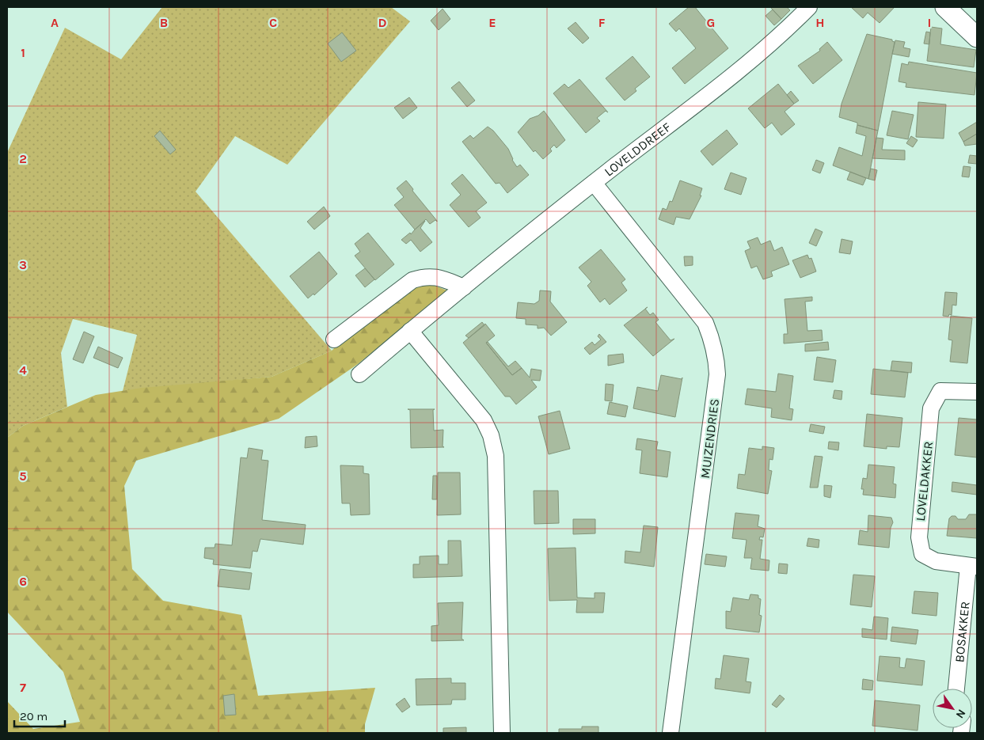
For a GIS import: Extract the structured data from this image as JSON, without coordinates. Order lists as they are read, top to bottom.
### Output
{
  "streets": {
    "street": [
      "LOVELDDREEF",
      "MUIZENDRIES",
      "LOVELDAKKER",
      "BOSAKKER"
    ]
  },
  "crossings": [
    ["LOVELDDREEF", "MUIZENDRIES"],
    ["LOVELDAKKER", "BOSAKKER"]
  ],
  "scale_bar": "20 m",
  "north": "bottom right",
  "grid": {
    "columns": [
      "A",
      "B",
      "C",
      "D",
      "E",
      "F",
      "G",
      "H",
      "I"
    ],
    "rows": [
      "1",
      "2",
      "3",
      "4",
      "5",
      "6",
      "7"
    ]
  }
}
